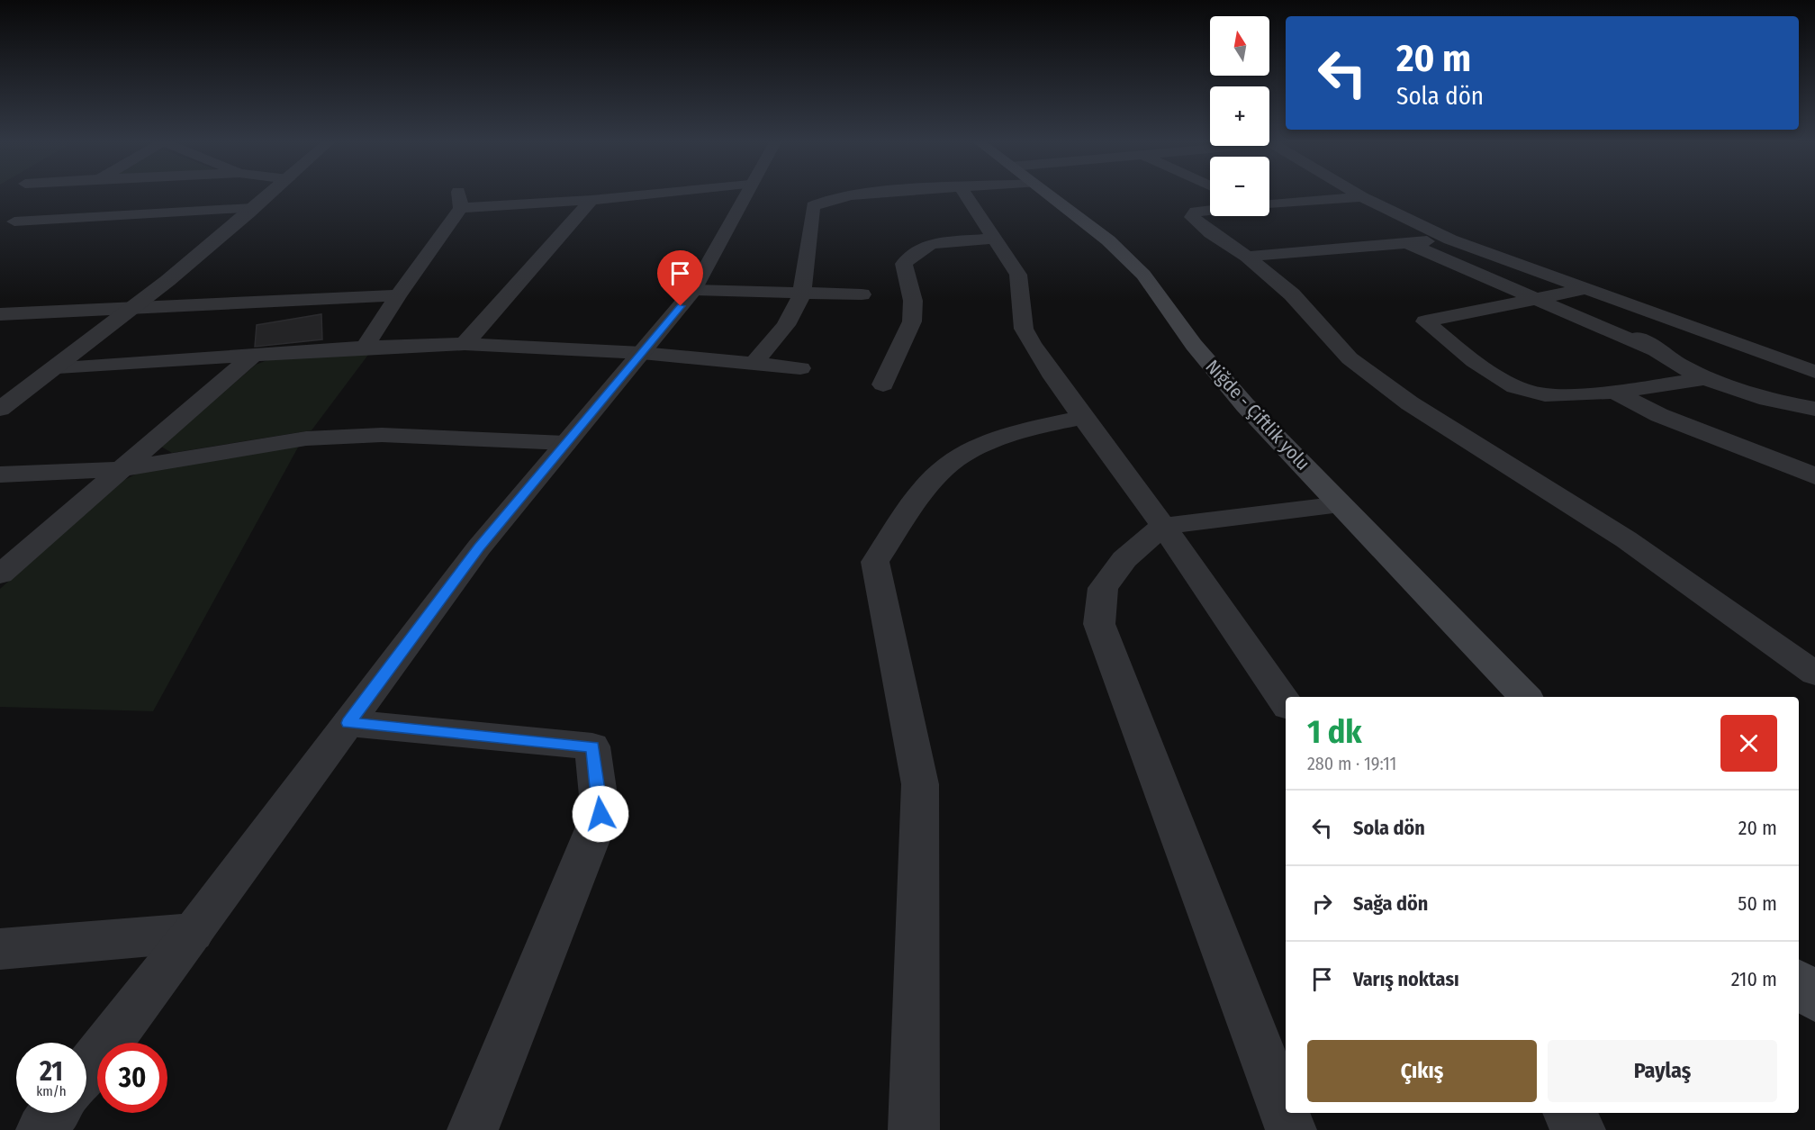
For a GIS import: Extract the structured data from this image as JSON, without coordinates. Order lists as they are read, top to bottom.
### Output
{
  "streets": {
    "main road": ["Niğde - Çiftlik yolu"]
  },
  "north": "top",
  "page": {
    "map_buttons": ["+", "−"],
    "turn": ["20 m", "Sola dön"],
    "heading": ["1 dk", "280 m · 19:11"],
    "list": [
      {
        "name": "Sola dön",
        "value": "20 m"
      },
      {
        "name": "Sağa dön",
        "value": "50 m"
      },
      {
        "name": "Varış noktası",
        "value": "210 m"
      }
    ],
    "buttons": ["Çıkış", "Paylaş"],
    "speed": "21 km/h",
    "limit": "30"
  }
}
